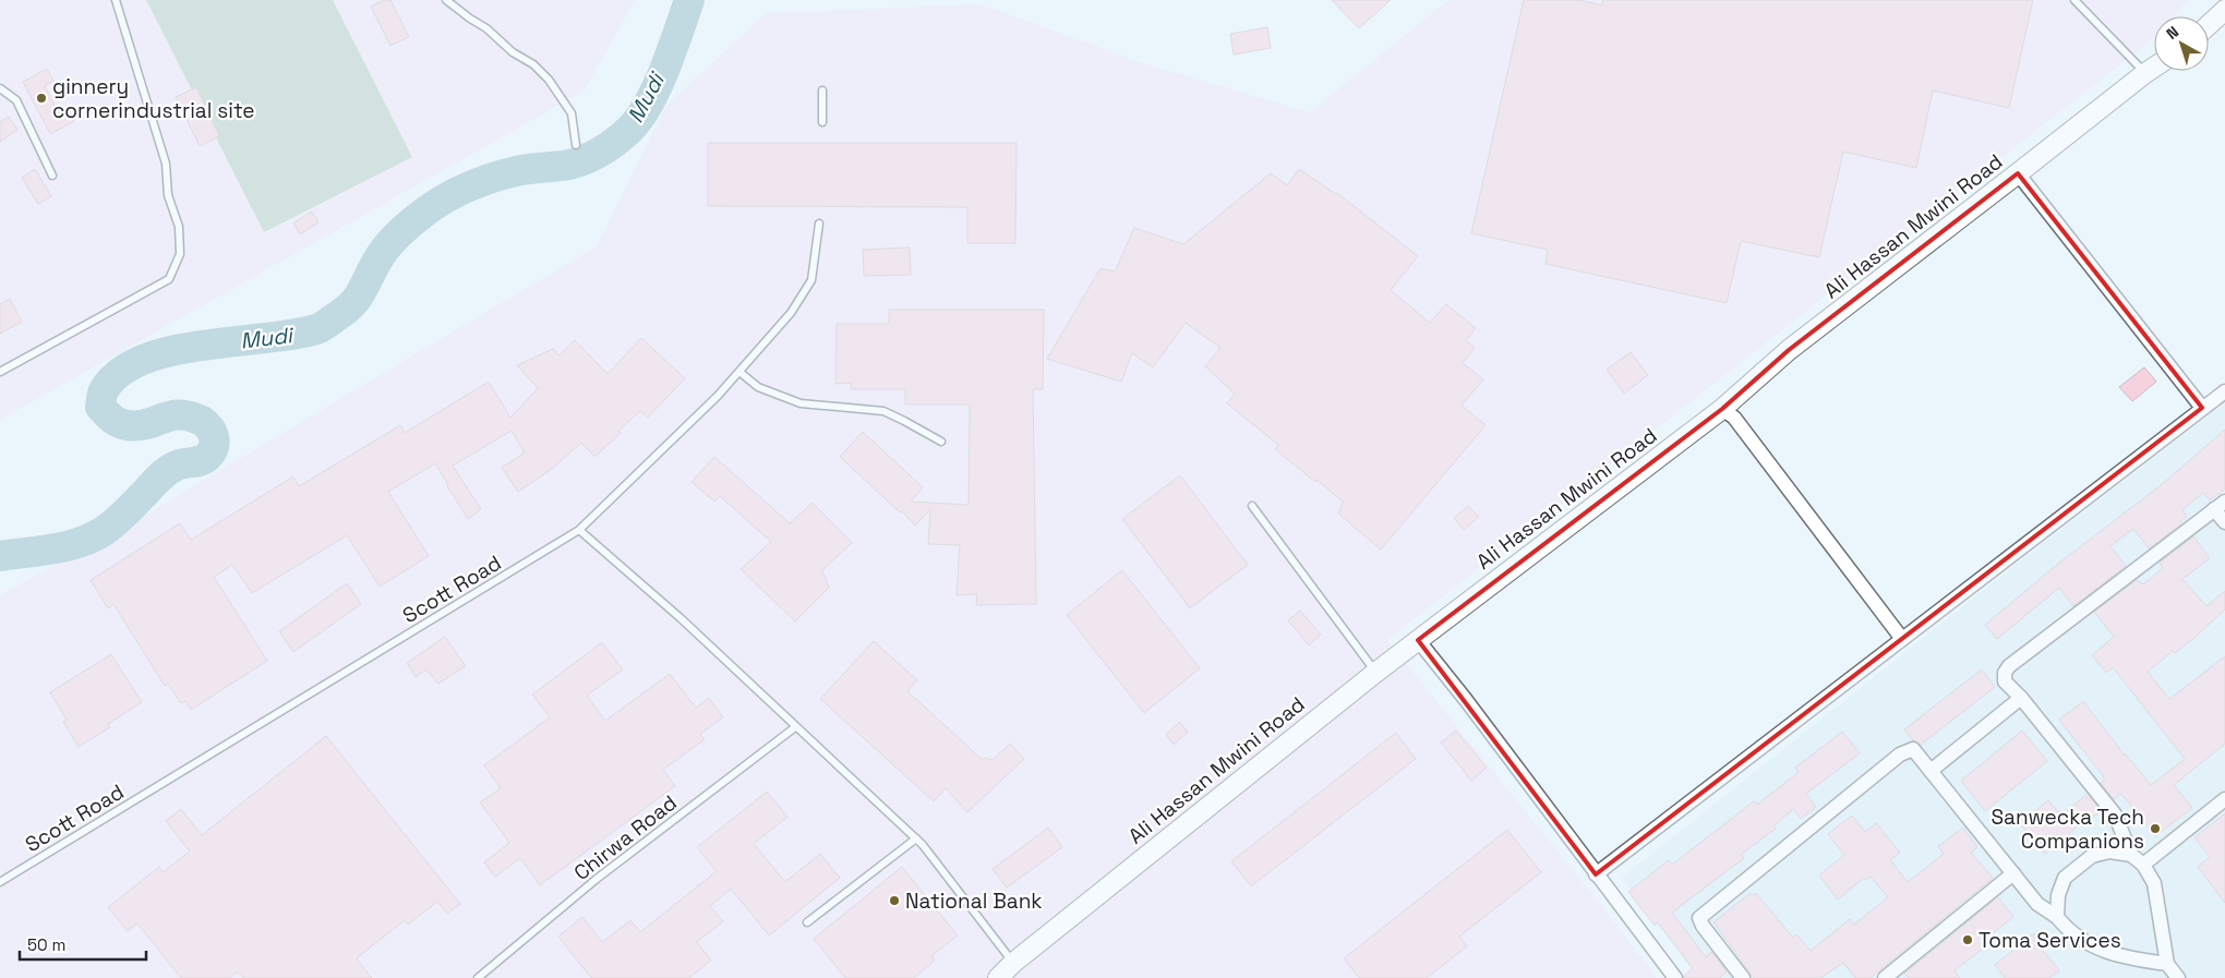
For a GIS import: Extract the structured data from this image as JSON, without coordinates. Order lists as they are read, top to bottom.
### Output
{
  "streets": {
    "main road": ["Ali Hassan Mwini Road"],
    "lane": ["Scott Road", "Chirwa Road"]
  },
  "water": ["Mudi"],
  "places": [
    "ginnery cornerindustrial site",
    "Sanwecka Tech Companions",
    "National Bank",
    "Toma Services"
  ],
  "scale_bar": "50 m",
  "north": "top left"
}
